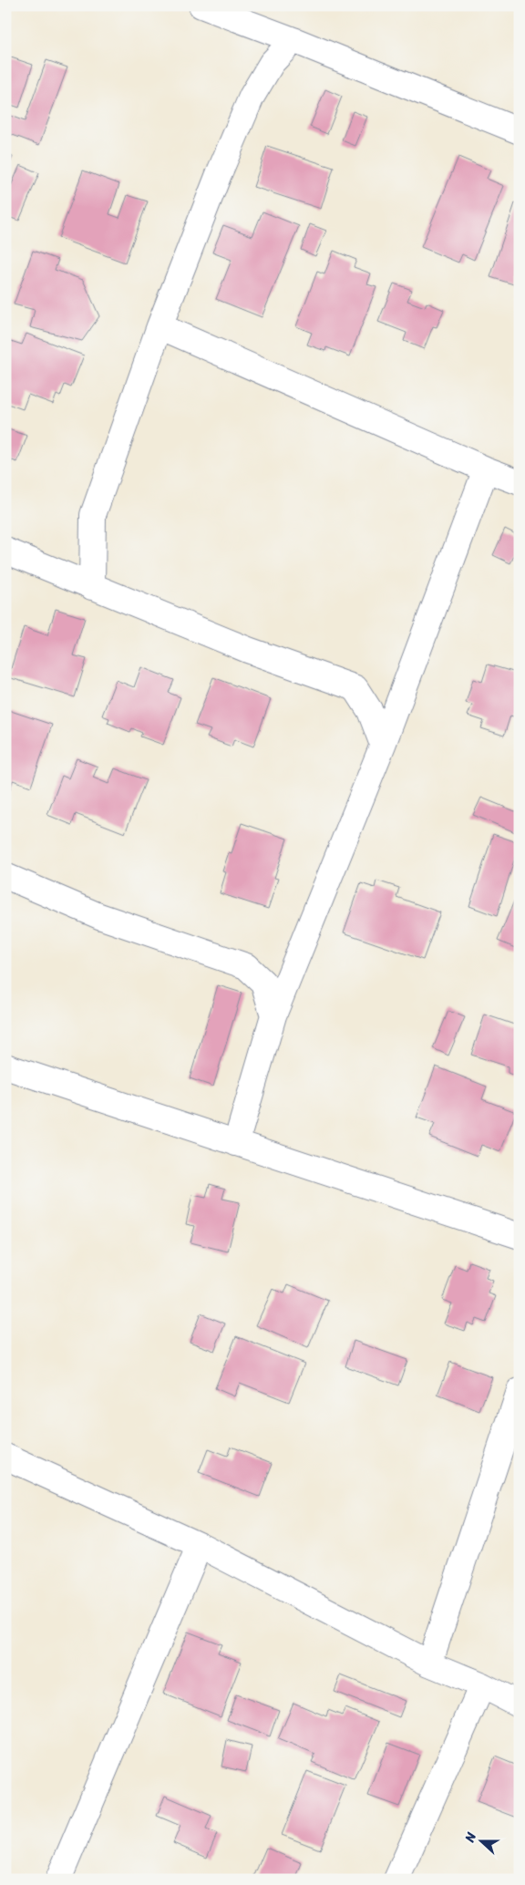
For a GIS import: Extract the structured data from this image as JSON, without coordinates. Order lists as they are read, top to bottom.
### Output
{
  "north": "left"
}
